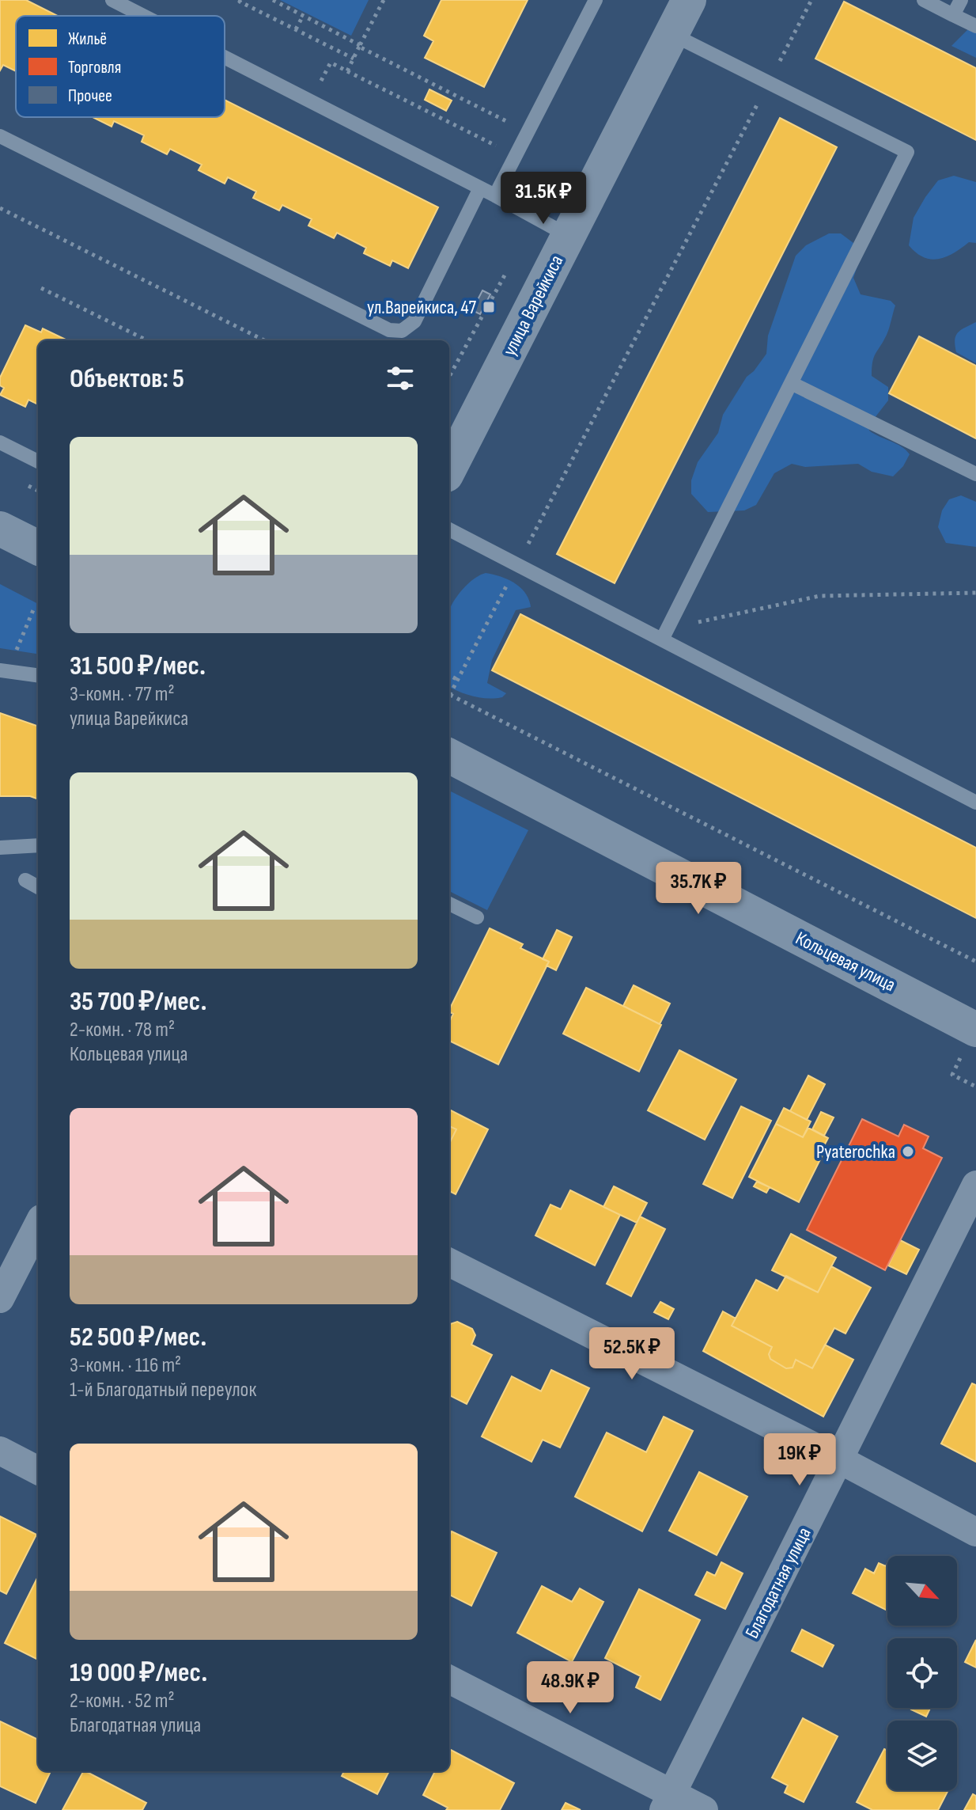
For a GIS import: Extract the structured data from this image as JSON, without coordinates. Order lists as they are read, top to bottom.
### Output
{
  "streets": {
    "street": ["улица Варейкиса", "Кольцевая улица", "Благодатная улица"]
  },
  "places": {
    "transit": ["ул.Варейкиса, 47"],
    "other": ["Pyaterochka"]
  },
  "legend": ["Жильё", "Торговля", "Прочее"],
  "north": "bottom right",
  "page": {
    "price": [
      "31.5K ₽",
      "35.7K ₽",
      "52.5K ₽",
      "19K ₽",
      "48.9K ₽"
    ],
    "heading": "Объектов: 5",
    "list": [
      {
        "name": "31 500 ₽/мес.",
        "note": "3-комн. · 77 m² · улица Варейкиса"
      },
      {
        "name": "35 700 ₽/мес.",
        "note": "2-комн. · 78 m² · Кольцевая улица"
      },
      {
        "name": "52 500 ₽/мес.",
        "note": "3-комн. · 116 m² · 1-й Благодатный переулок"
      },
      {
        "name": "19 000 ₽/мес.",
        "note": "2-комн. · 52 m² · Благодатная улица"
      }
    ]
  }
}
